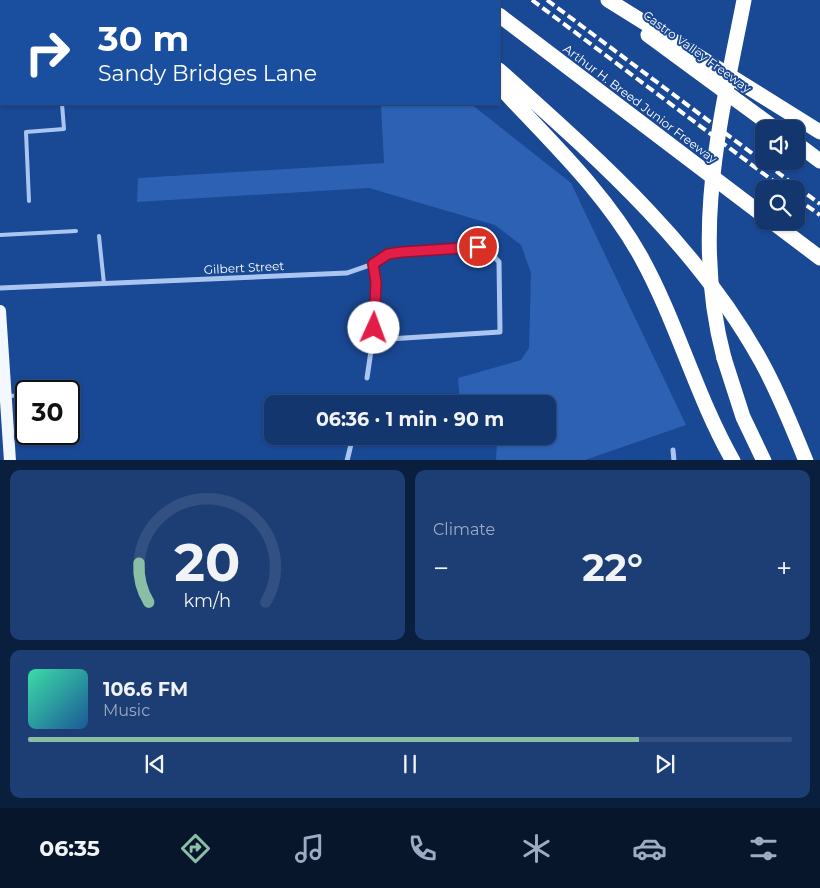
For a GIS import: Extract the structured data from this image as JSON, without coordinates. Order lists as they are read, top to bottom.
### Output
{
  "streets": {
    "highway": ["Castro Valley Freeway", "Arthur H. Breed Junior Freeway"],
    "street": ["Gilbert Street"]
  },
  "page": {
    "turn": ["30 m", "Sandy Bridges Lane"],
    "limit": "30",
    "trip": "06:36 · 1 min · 90 m",
    "tile": "Climate",
    "heat": ["−", "22°", "+"],
    "song": ["106.6 FM", "Music"],
    "tabs": "06:35",
    "gauge": ["20", "km/h"]
  }
}
